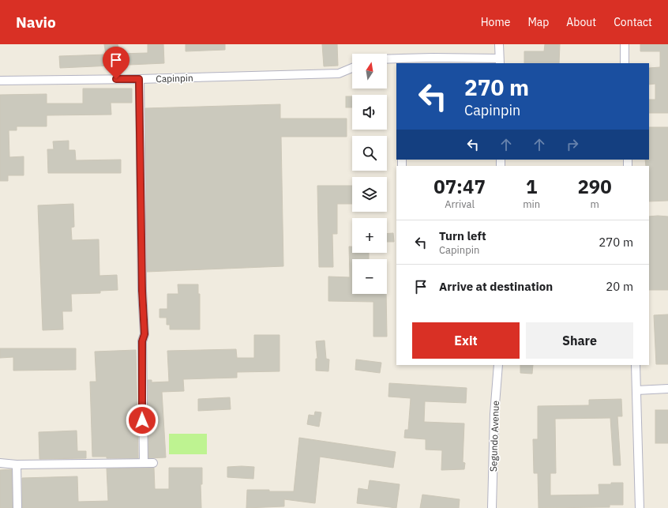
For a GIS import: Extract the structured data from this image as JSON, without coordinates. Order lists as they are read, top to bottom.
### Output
{
  "streets": {
    "street": ["Capinpin", "Segundo Avenue"]
  },
  "north": "top",
  "page": {
    "header": "Navio",
    "nav": [
      "Home",
      "Map",
      "About",
      "Contact"
    ],
    "map_buttons": ["+", "−"],
    "turn": ["270 m", "Capinpin"],
    "eta": [
      "07:47",
      "Arrival",
      "1",
      "min",
      "290",
      "m"
    ],
    "list": [
      {
        "name": "Turn left",
        "note": "Capinpin",
        "value": "270 m"
      },
      {
        "name": "Arrive at destination",
        "value": "20 m"
      }
    ],
    "buttons": ["Exit", "Share"]
  }
}
